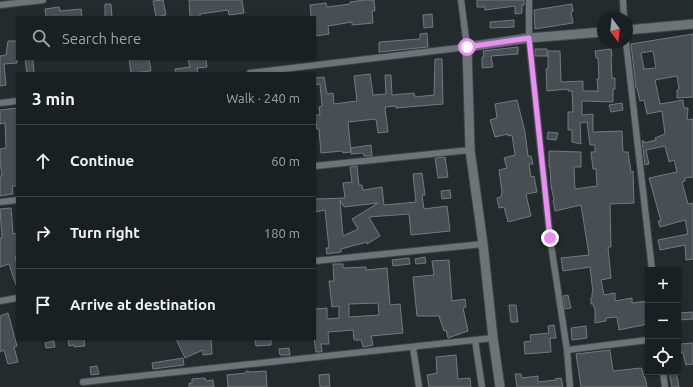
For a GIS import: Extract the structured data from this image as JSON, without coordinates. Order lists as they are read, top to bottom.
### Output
{
  "north": "bottom",
  "page": {
    "search": "Search here",
    "heading": ["3 min", "Walk · 240 m"],
    "list": [
      ["Continue", "60 m"],
      ["Turn right", "180 m"],
      "Arrive at destination"
    ],
    "map_buttons": ["+", "−"]
  }
}
